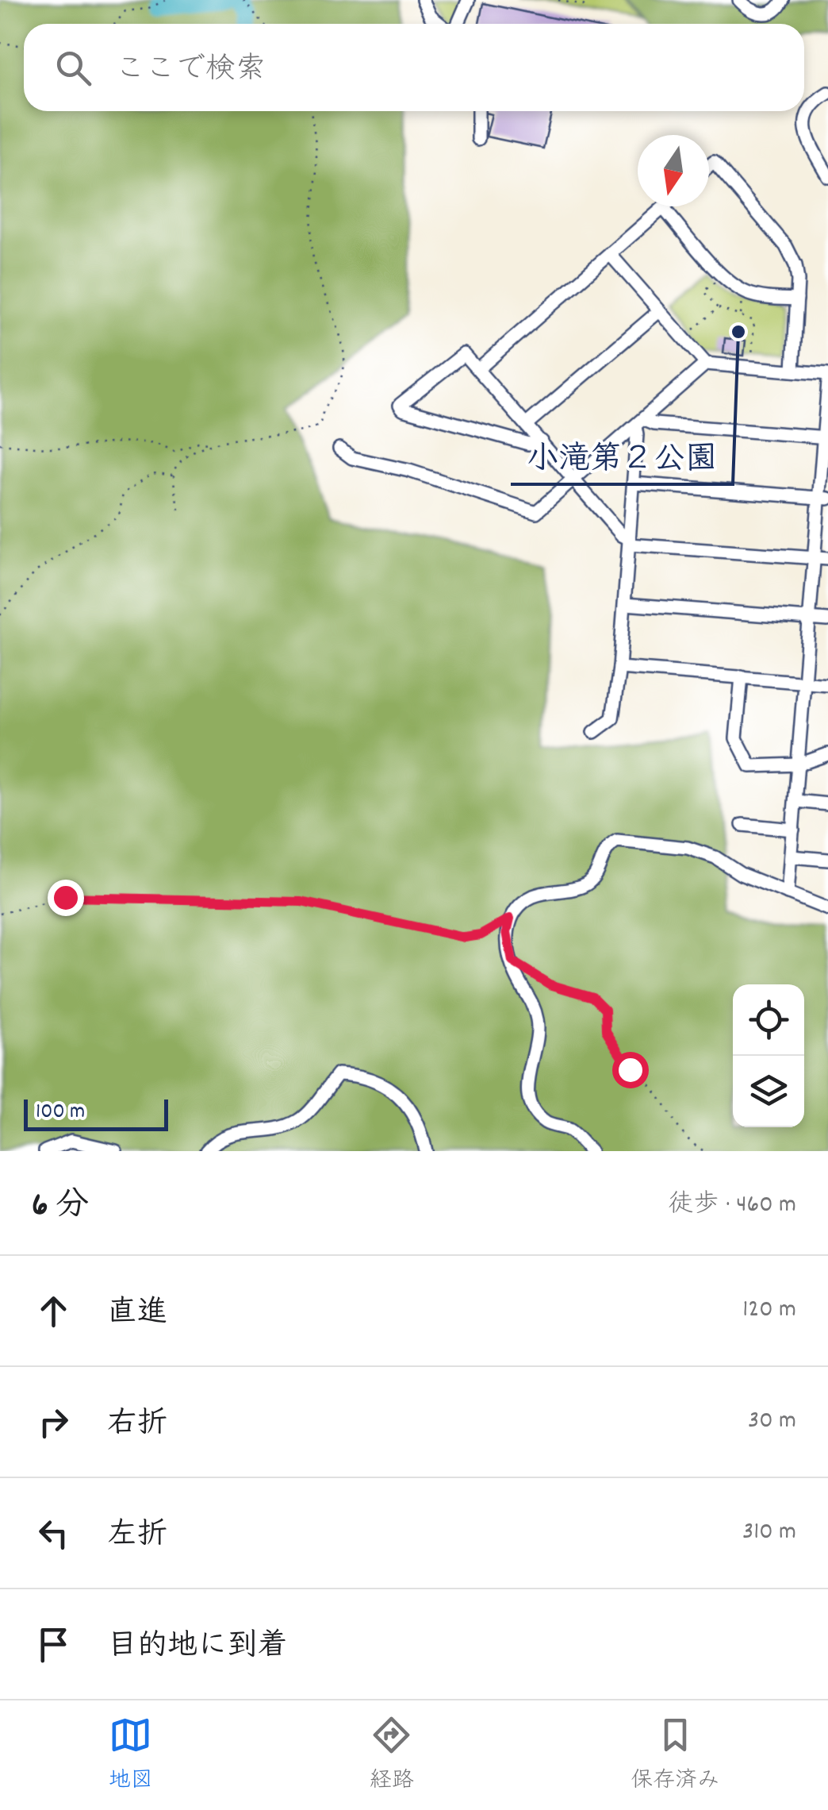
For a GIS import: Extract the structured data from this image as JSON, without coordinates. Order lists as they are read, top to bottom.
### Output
{
  "places": ["小滝第２公園"],
  "scale_bar": "100 m",
  "north": "bottom",
  "page": {
    "search": "ここで検索",
    "scale": "100 m",
    "heading": ["6 分", "徒歩 · 460 m"],
    "list": [
      ["直進", "120 m"],
      ["右折", "30 m"],
      ["左折", "310 m"],
      "目的地に到着"
    ],
    "nav": ["地図", "経路", "保存済み"]
  }
}
